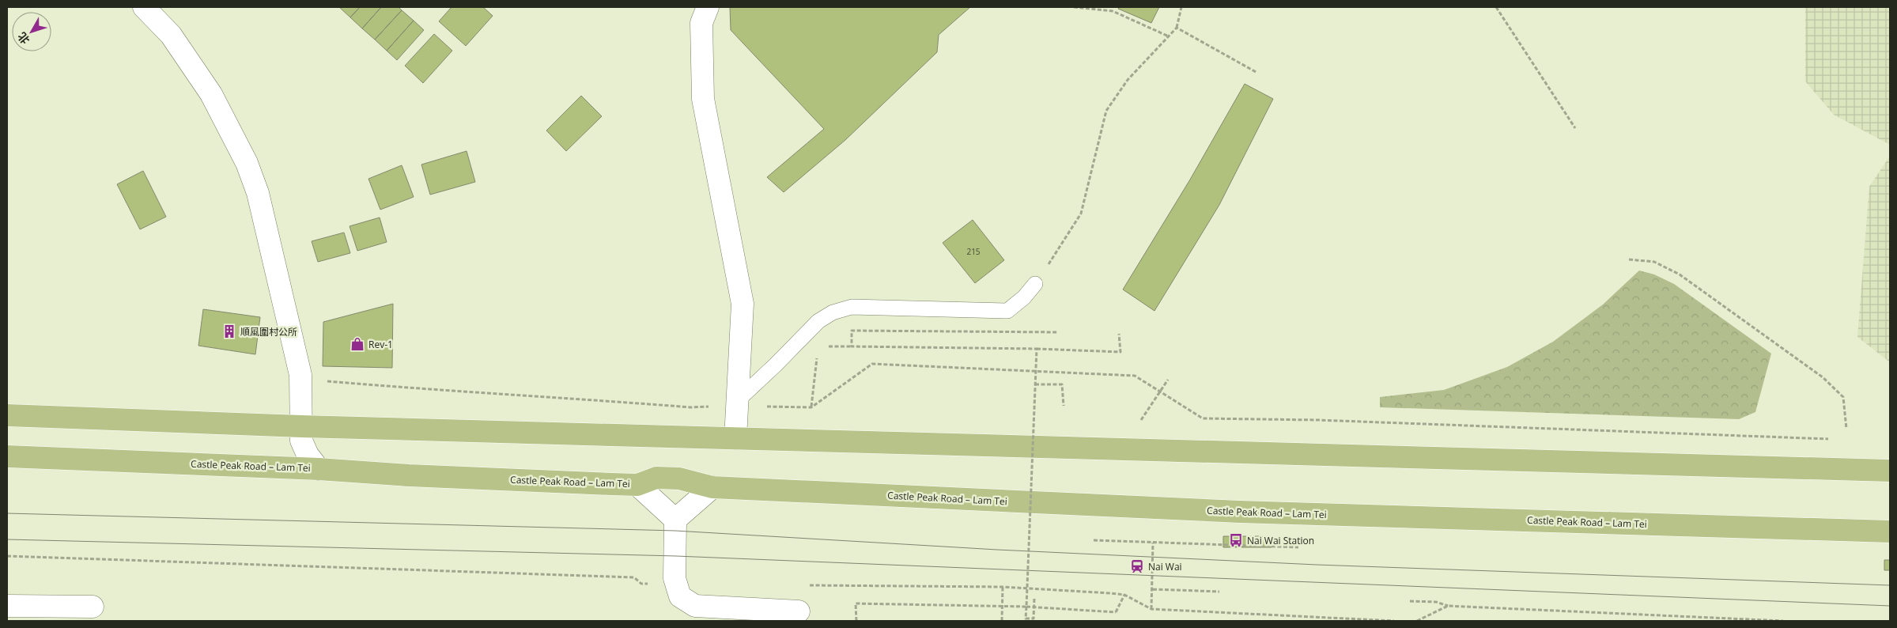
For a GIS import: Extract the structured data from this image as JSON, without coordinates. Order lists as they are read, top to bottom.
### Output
{
  "streets": {
    "main road": ["Castle Peak Road – Lam Tei"]
  },
  "places": {
    "building": ["順風圍村公所"],
    "shop": ["Rev-1"],
    "bus stop": ["Nai Wai Station"],
    "station": ["Nai Wai"]
  },
  "house_numbers": ["215"],
  "north": "bottom left"
}
